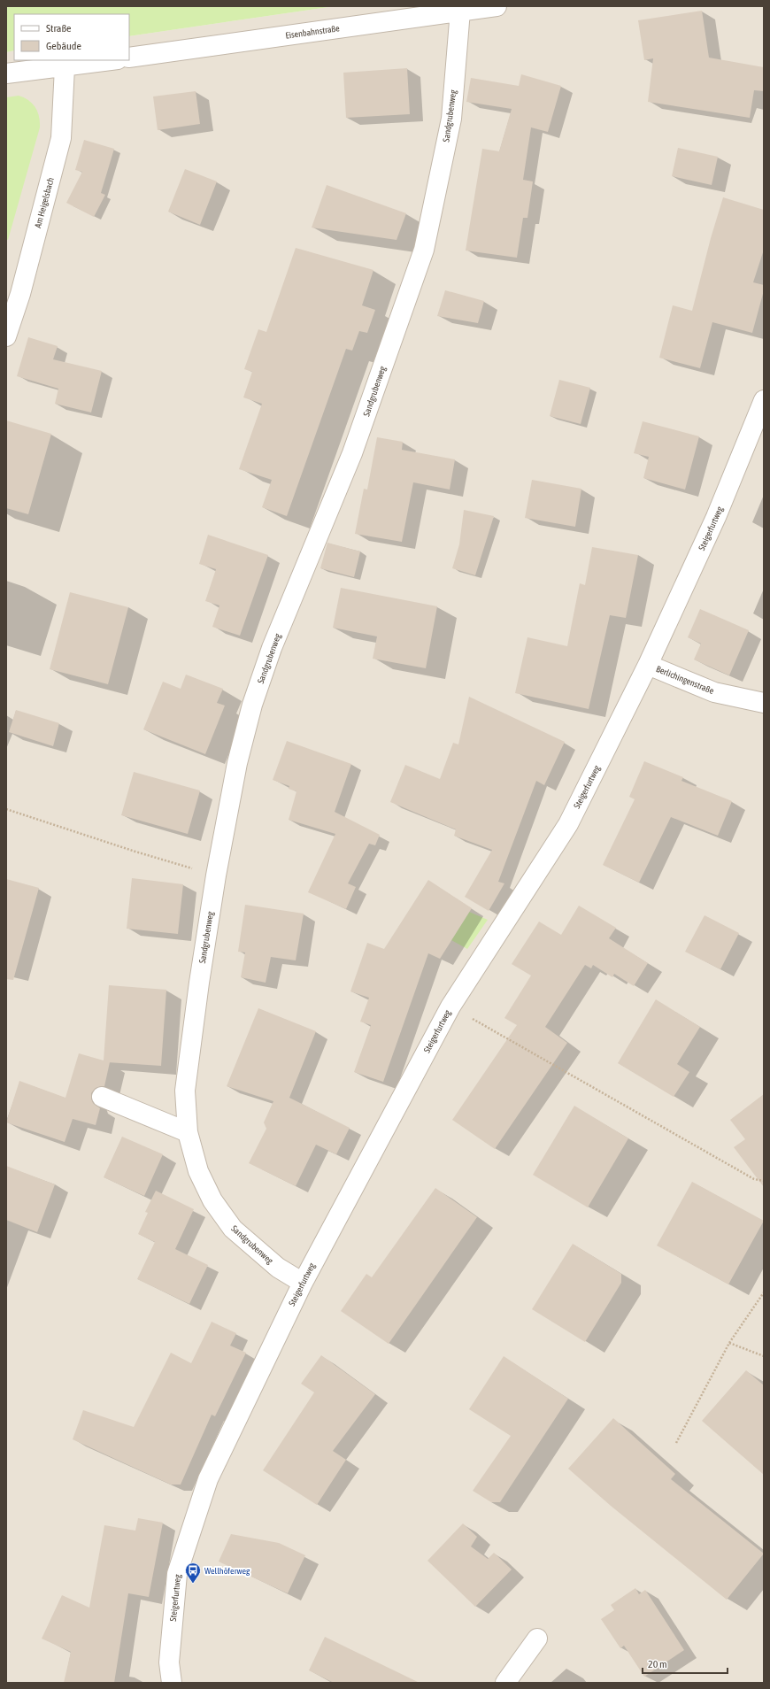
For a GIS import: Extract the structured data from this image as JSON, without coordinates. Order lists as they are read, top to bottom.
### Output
{
  "streets": {
    "street": [
      "Eisenbahnstraße",
      "Sandgrubenweg",
      "Am Heigelsbach",
      "Steigerfurtweg",
      "Berlichingenstraße"
    ]
  },
  "crossings": [
    ["Eisenbahnstraße", "Sandgrubenweg"],
    ["Sandgrubenweg", "Steigerfurtweg"],
    ["Steigerfurtweg", "Berlichingenstraße"]
  ],
  "places": {
    "bus stop": ["Wellhöferweg"]
  },
  "legend": ["Straße", "Gebäude"],
  "scale_bar": "20 m"
}
